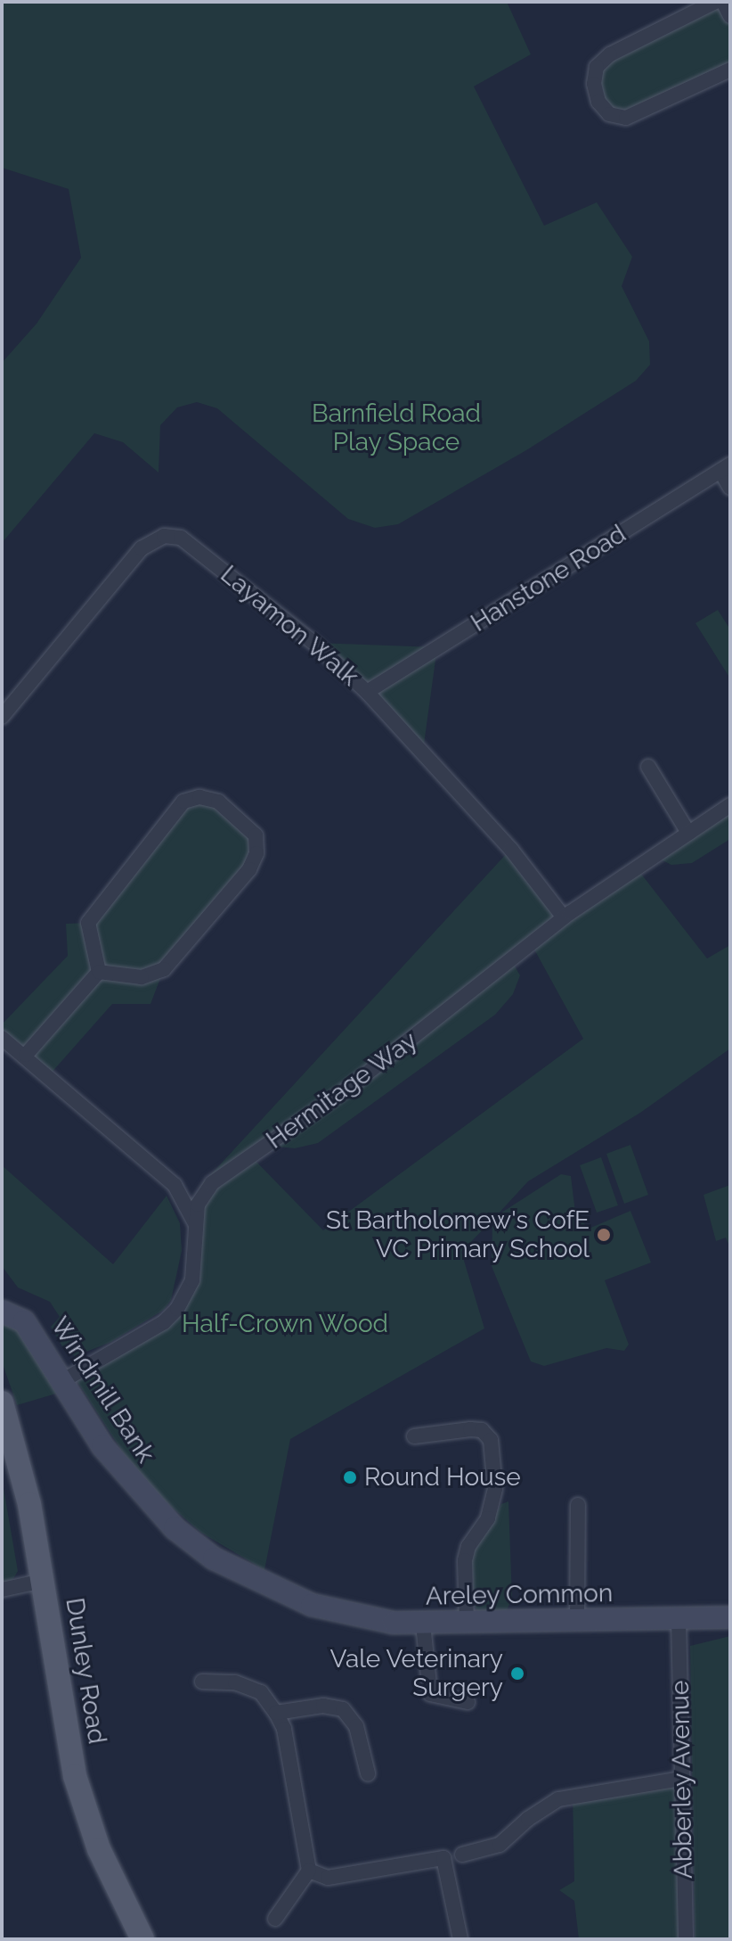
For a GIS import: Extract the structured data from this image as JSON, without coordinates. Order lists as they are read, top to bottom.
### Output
{
  "streets": {
    "main road": ["Windmill Bank", "Areley Common", "Dunley Road"],
    "street": [
      "Hanstone Road",
      "Layamon Walk",
      "Hermitage Way",
      "Abberley Avenue"
    ]
  },
  "crossings": [
    ["Hanstone Road", "Layamon Walk"],
    ["Layamon Walk", "Hermitage Way"],
    ["Hermitage Way", "Windmill Bank"],
    ["Windmill Bank", "Areley Common"],
    ["Areley Common", "Abberley Avenue"]
  ],
  "parks": ["Barnfield Road Play Space", "Half-Crown Wood"],
  "places": ["St Bartholomew's CofE VC Primary School", "Round House", "Vale Veterinary Surgery"]
}
